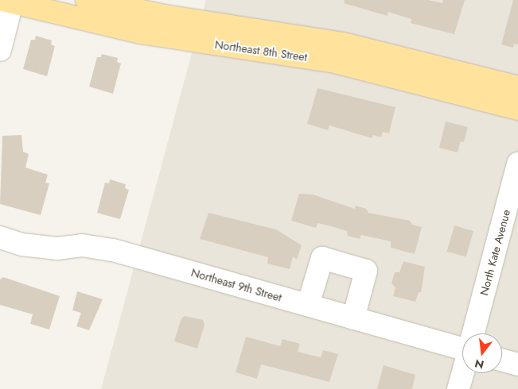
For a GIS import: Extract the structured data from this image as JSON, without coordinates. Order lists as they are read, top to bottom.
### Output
{
  "streets": {
    "main road": ["Northeast 8th Street"],
    "street": ["North Kate Avenue", "Northeast 9th Street"]
  },
  "north": "bottom"
}
